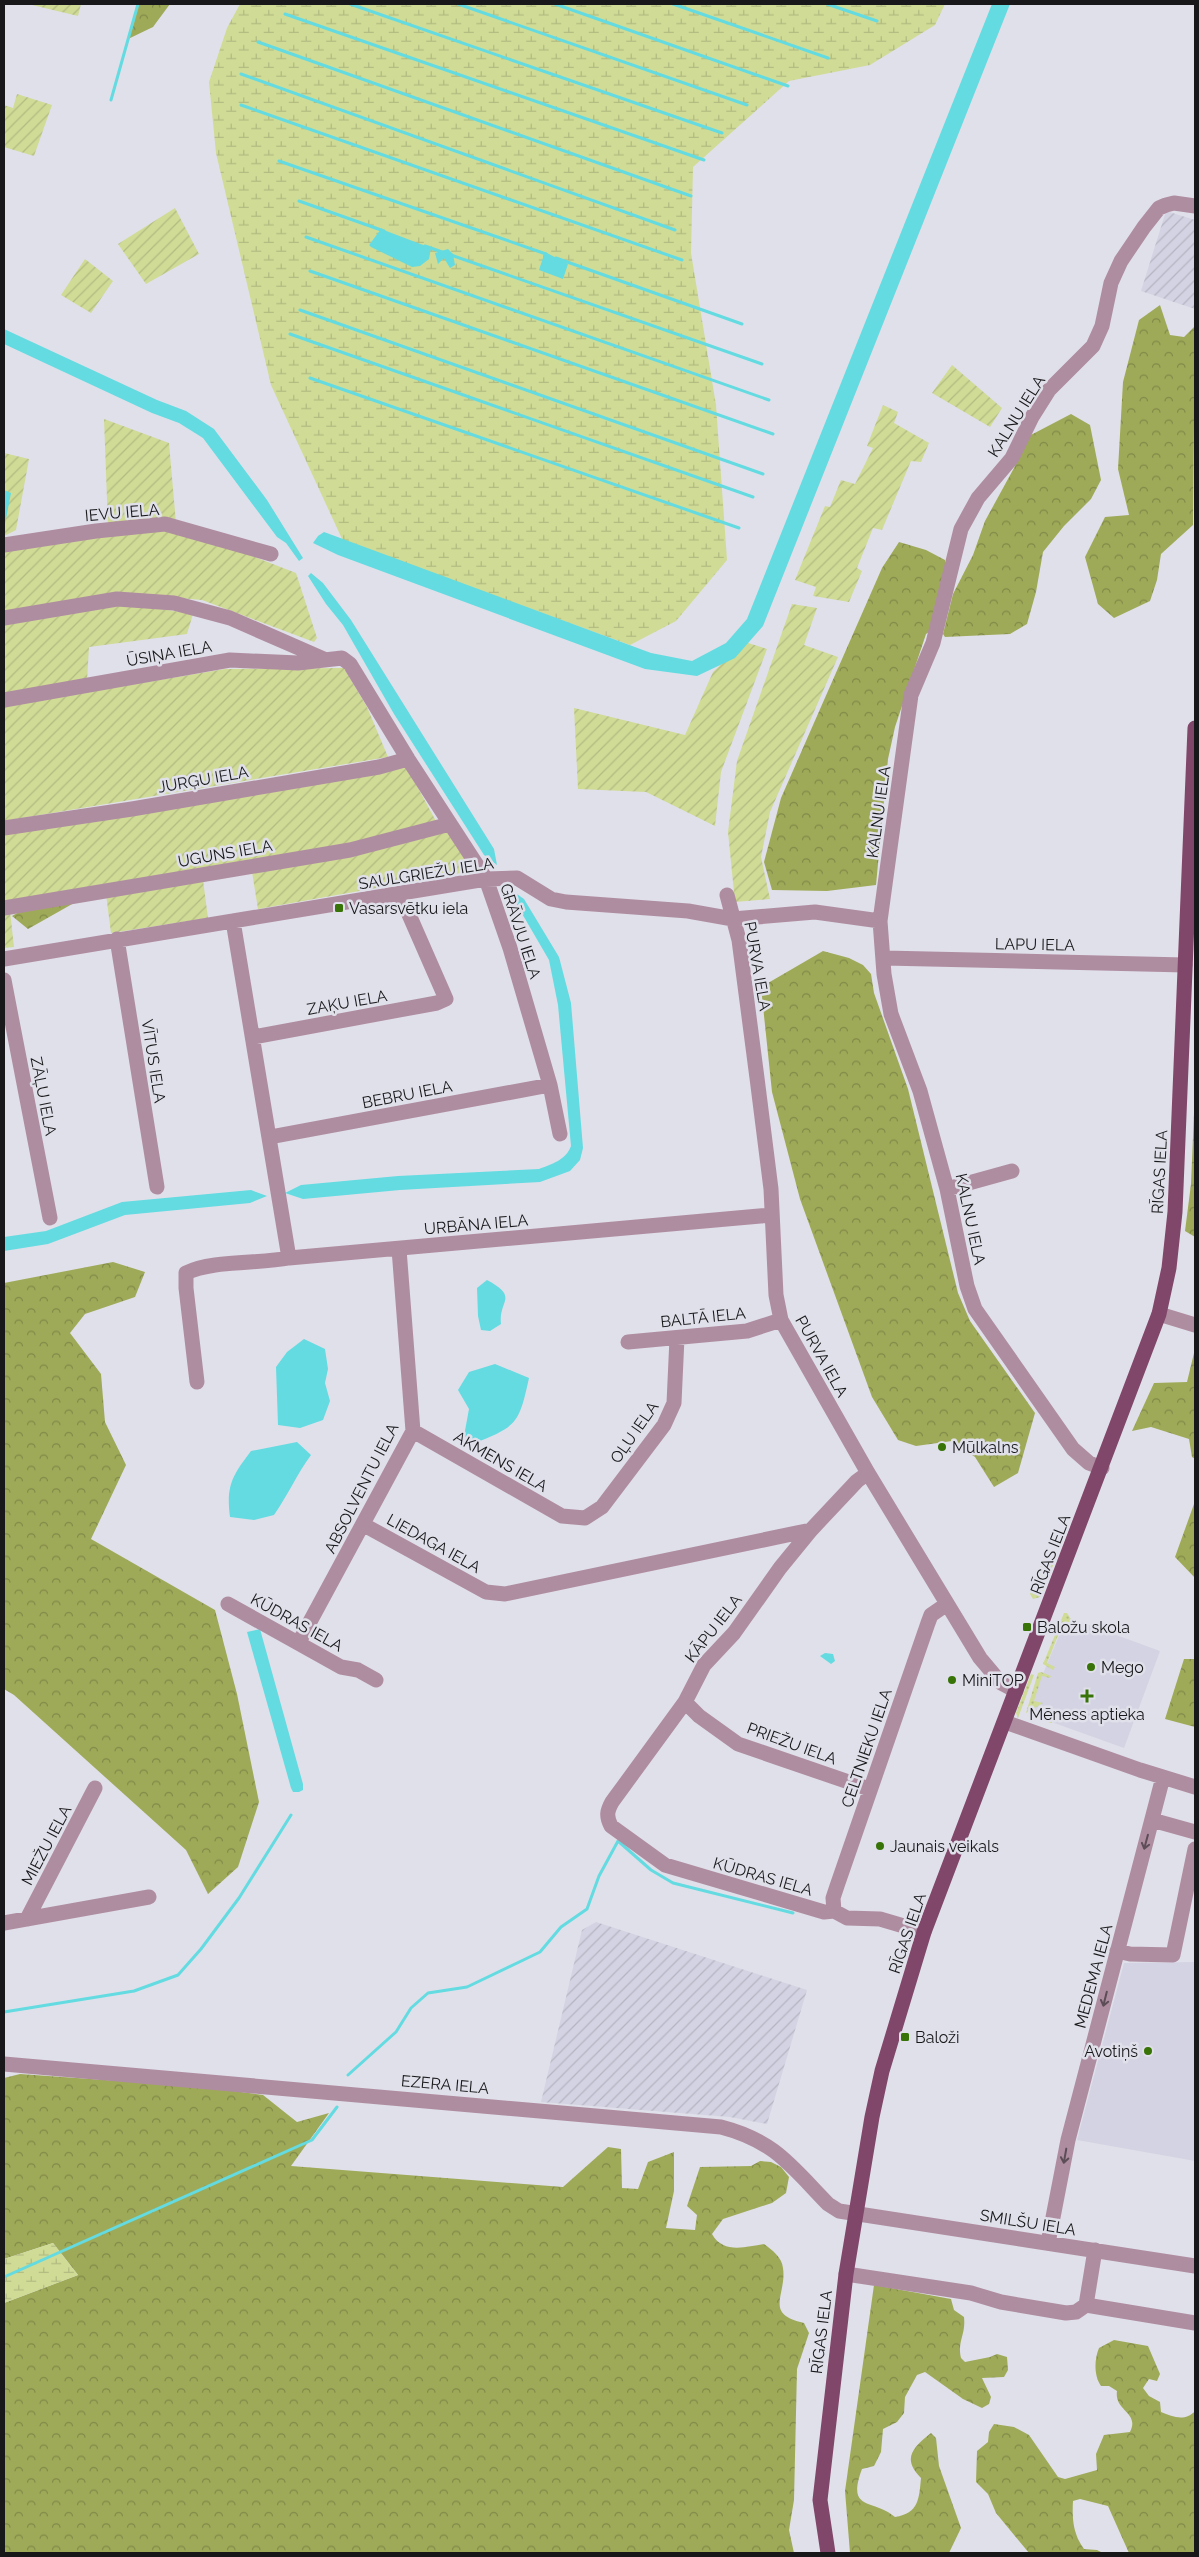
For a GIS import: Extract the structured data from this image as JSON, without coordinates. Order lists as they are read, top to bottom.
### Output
{
  "streets": {
    "main road": ["RĪGAS IELA"],
    "street": [
      "KALNU IELA",
      "IEVU IELA",
      "ŪSIŅA IELA",
      "JURĢU IELA",
      "UGUNS IELA",
      "SAULGRIEŽU IELA",
      "GRĀVJU IELA",
      "LAPU IELA",
      "PURVA IELA",
      "ZAĶU IELA",
      "VĪTUS IELA",
      "BEBRU IELA",
      "ZĀĻU IELA",
      "URBĀNA IELA",
      "BALTĀ IELA",
      "OĻU IELA",
      "AKMENS IELA",
      "ABSOLVENTU IELA",
      "LIEDAGA IELA",
      "KŪDRAS IELA",
      "KĀPU IELA",
      "PRIEŽU IELA",
      "CELTNIEKU IELA",
      "MIEŽU IELA",
      "MEDEMA IELA",
      "EZERA IELA",
      "SMILŠU IELA"
    ]
  },
  "crossings": [
    ["KALNU IELA", "SAULGRIEŽU IELA"],
    ["KALNU IELA", "LAPU IELA"],
    ["KALNU IELA", "RĪGAS IELA"],
    ["ŪSIŅA IELA", "GRĀVJU IELA"],
    ["JURĢU IELA", "GRĀVJU IELA"],
    ["UGUNS IELA", "GRĀVJU IELA"],
    ["SAULGRIEŽU IELA", "GRĀVJU IELA"],
    ["SAULGRIEŽU IELA", "PURVA IELA"],
    ["SAULGRIEŽU IELA", "ZAĶU IELA"],
    ["SAULGRIEŽU IELA", "VĪTUS IELA"],
    ["GRĀVJU IELA", "BEBRU IELA"],
    ["LAPU IELA", "RĪGAS IELA"],
    ["PURVA IELA", "RĪGAS IELA"],
    ["PURVA IELA", "URBĀNA IELA"],
    ["PURVA IELA", "BALTĀ IELA"],
    ["PURVA IELA", "KĀPU IELA"],
    ["PURVA IELA", "CELTNIEKU IELA"],
    ["RĪGAS IELA", "KŪDRAS IELA"],
    ["RĪGAS IELA", "EZERA IELA"],
    ["RĪGAS IELA", "SMILŠU IELA"],
    ["URBĀNA IELA", "ABSOLVENTU IELA"],
    ["BALTĀ IELA", "OĻU IELA"],
    ["OĻU IELA", "AKMENS IELA"],
    ["AKMENS IELA", "ABSOLVENTU IELA"],
    ["ABSOLVENTU IELA", "LIEDAGA IELA"],
    ["ABSOLVENTU IELA", "KŪDRAS IELA"],
    ["LIEDAGA IELA", "KĀPU IELA"],
    ["KŪDRAS IELA", "KĀPU IELA"],
    ["KŪDRAS IELA", "CELTNIEKU IELA"],
    ["KĀPU IELA", "PRIEŽU IELA"],
    ["PRIEŽU IELA", "CELTNIEKU IELA"],
    ["MEDEMA IELA", "SMILŠU IELA"],
    ["EZERA IELA", "SMILŠU IELA"]
  ],
  "one_way": ["MEDEMA IELA"],
  "places": {
    "transit": ["Vasarsvētku iela", "Baložu skola", "Baloži"],
    "other": [
      "Mūlkalns",
      "Mego",
      "MiniTOP",
      "Jaunais veikals",
      "Avotiņš"
    ],
    "health": ["Mēness aptieka"]
  }
}
